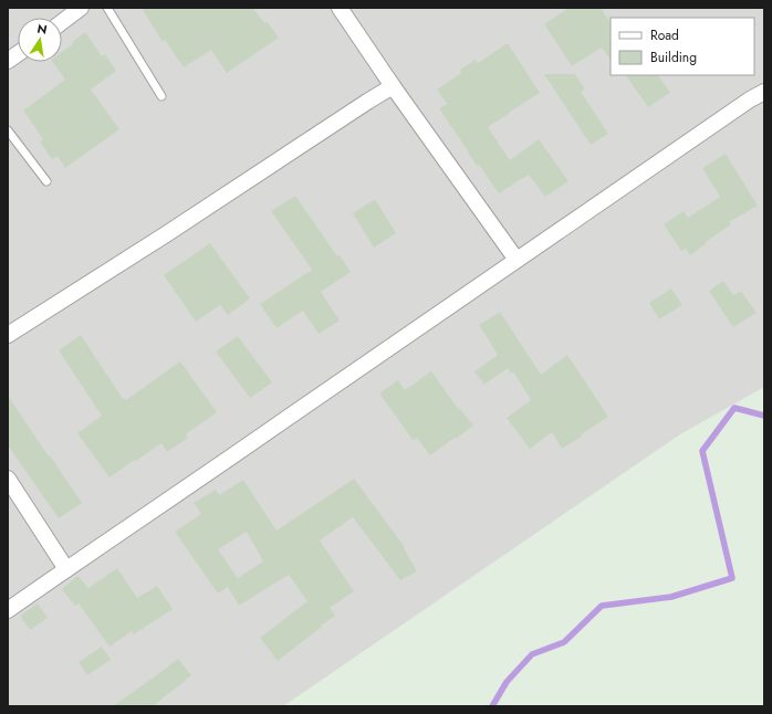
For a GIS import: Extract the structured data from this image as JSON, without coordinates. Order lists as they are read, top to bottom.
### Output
{
  "legend": ["Road", "Building"],
  "north": "top"
}
